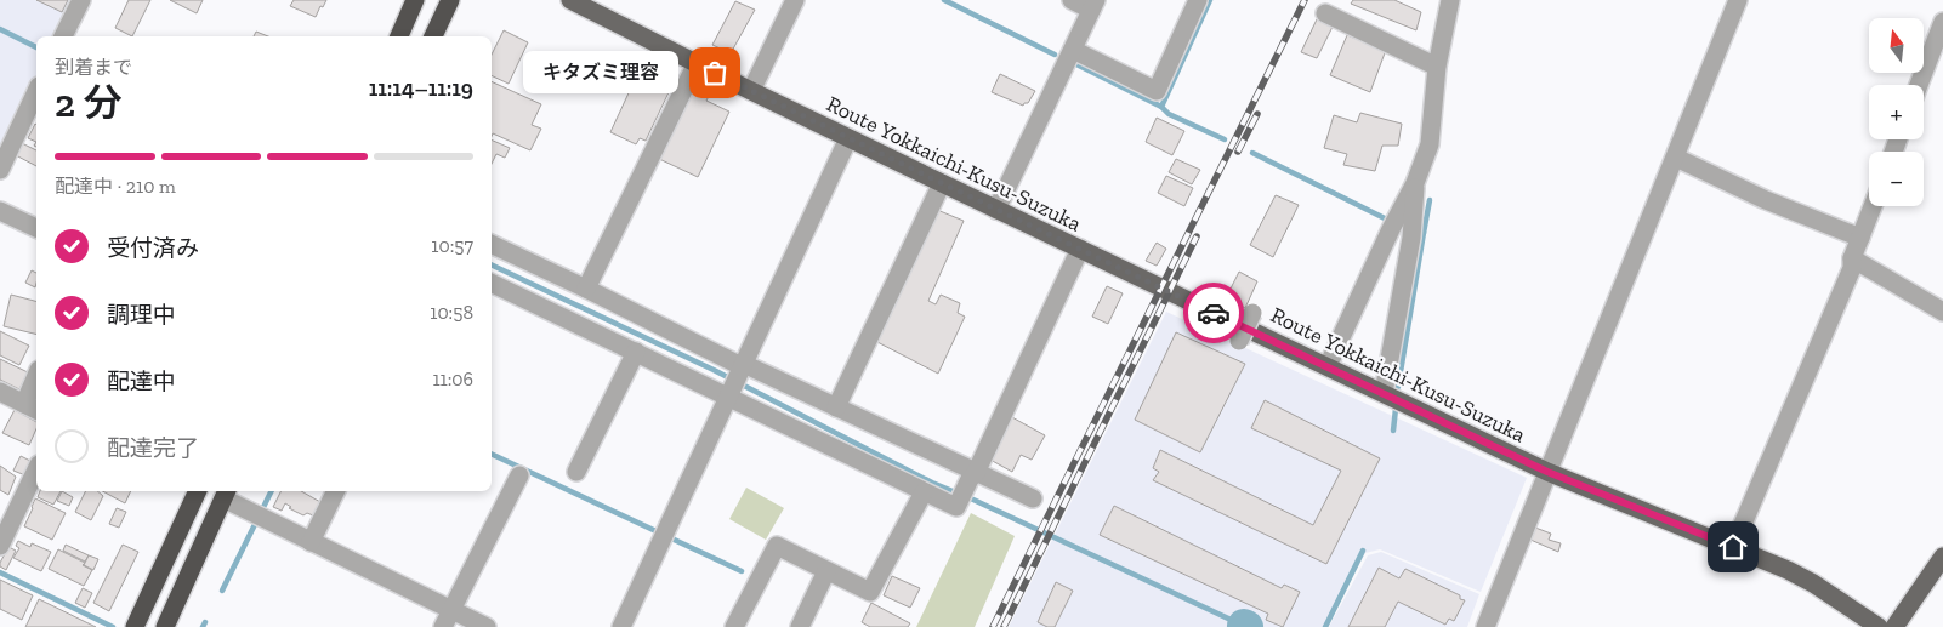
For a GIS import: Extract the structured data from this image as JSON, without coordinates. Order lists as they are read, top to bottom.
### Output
{
  "streets": {
    "main road": ["Route Yokkaichi-Kusu-Suzuka"]
  },
  "places": ["キタズミ理容"],
  "north": "top",
  "page": {
    "map_buttons": ["+", "−"],
    "heading": ["2 分", "到着まで", "11:14–11:19"],
    "bubble": "キタズミ理容",
    "bar": "配達中 · 210 m",
    "list": [
      ["受付済み", "10:57"],
      ["調理中", "10:58"],
      ["配達中", "11:06"],
      "配達完了"
    ]
  }
}
